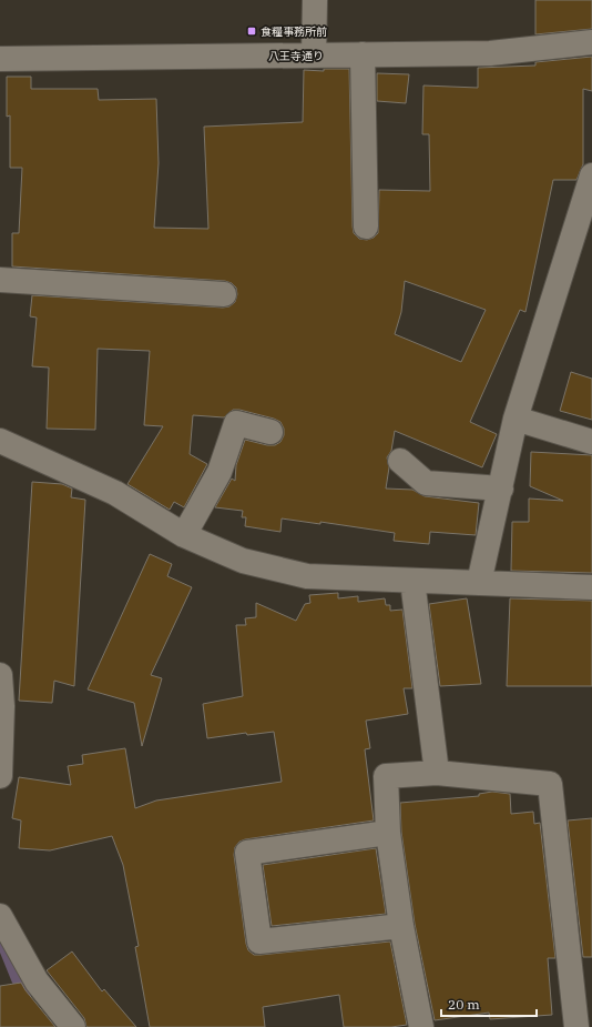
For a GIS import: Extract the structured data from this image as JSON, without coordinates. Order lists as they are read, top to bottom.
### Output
{
  "streets": {
    "street": ["八王寺通り"]
  },
  "places": {
    "transit": ["食糧事務所前"]
  },
  "scale_bar": "20 m"
}
